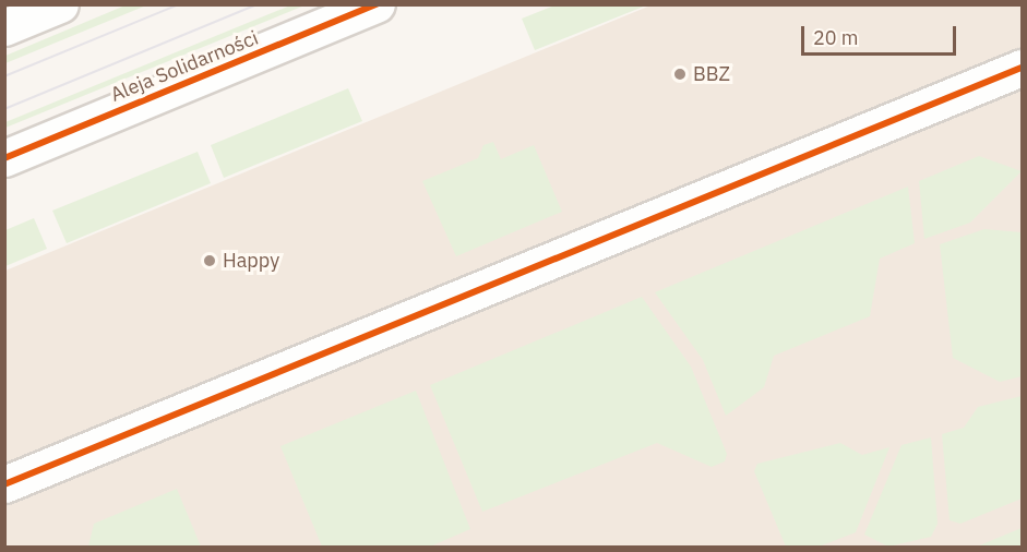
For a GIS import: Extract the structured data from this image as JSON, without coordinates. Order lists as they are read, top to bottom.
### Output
{
  "streets": {
    "street": ["Aleja Solidarności"]
  },
  "places": ["BBZ", "Happy"],
  "scale_bar": "20 m"
}
